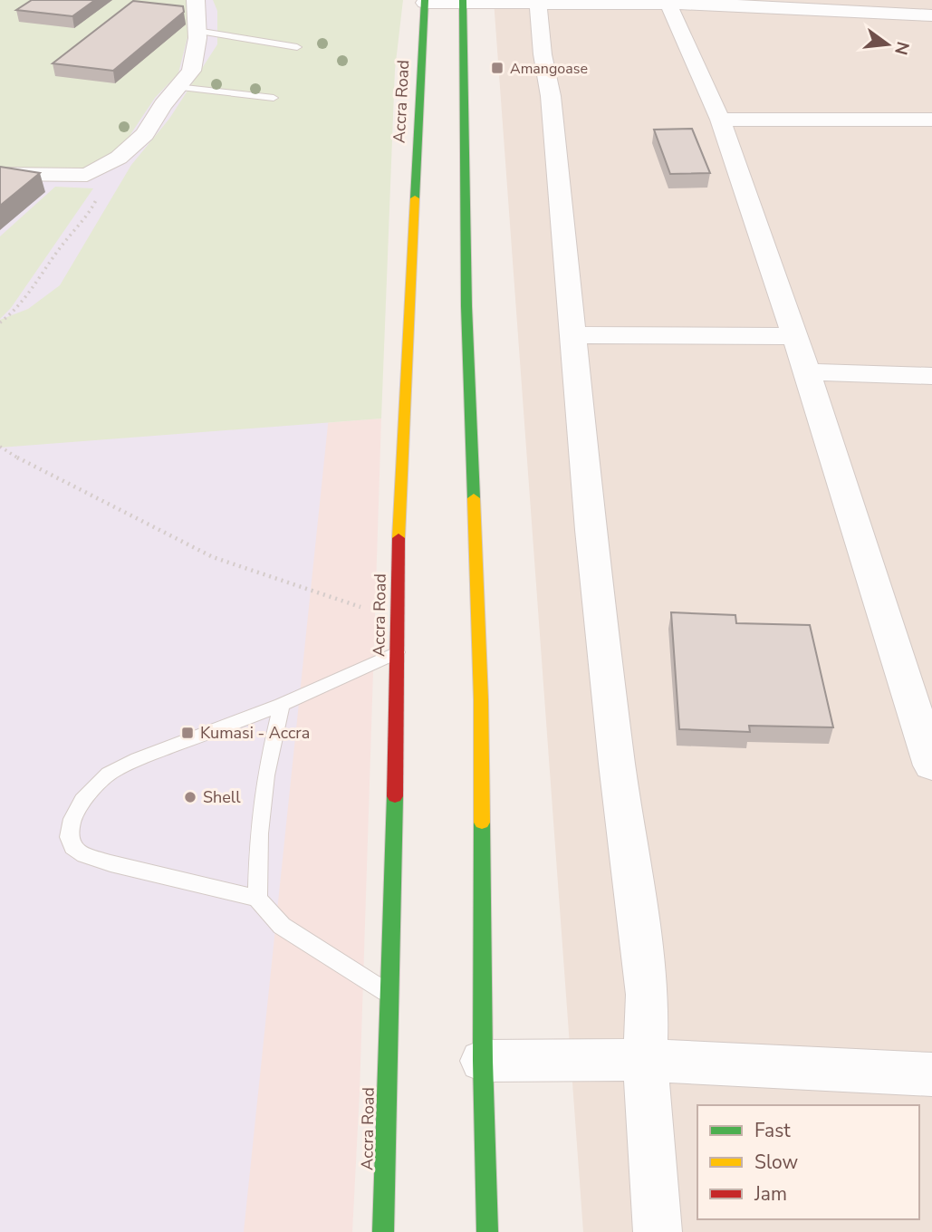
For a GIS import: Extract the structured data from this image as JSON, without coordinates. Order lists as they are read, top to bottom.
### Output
{
  "streets": {
    "highway": ["Accra Road"]
  },
  "places": {
    "transit": ["Amangoase", "Kumasi - Accra"],
    "other": ["Shell"]
  },
  "legend": ["Fast", "Slow", "Jam"],
  "north": "right"
}
